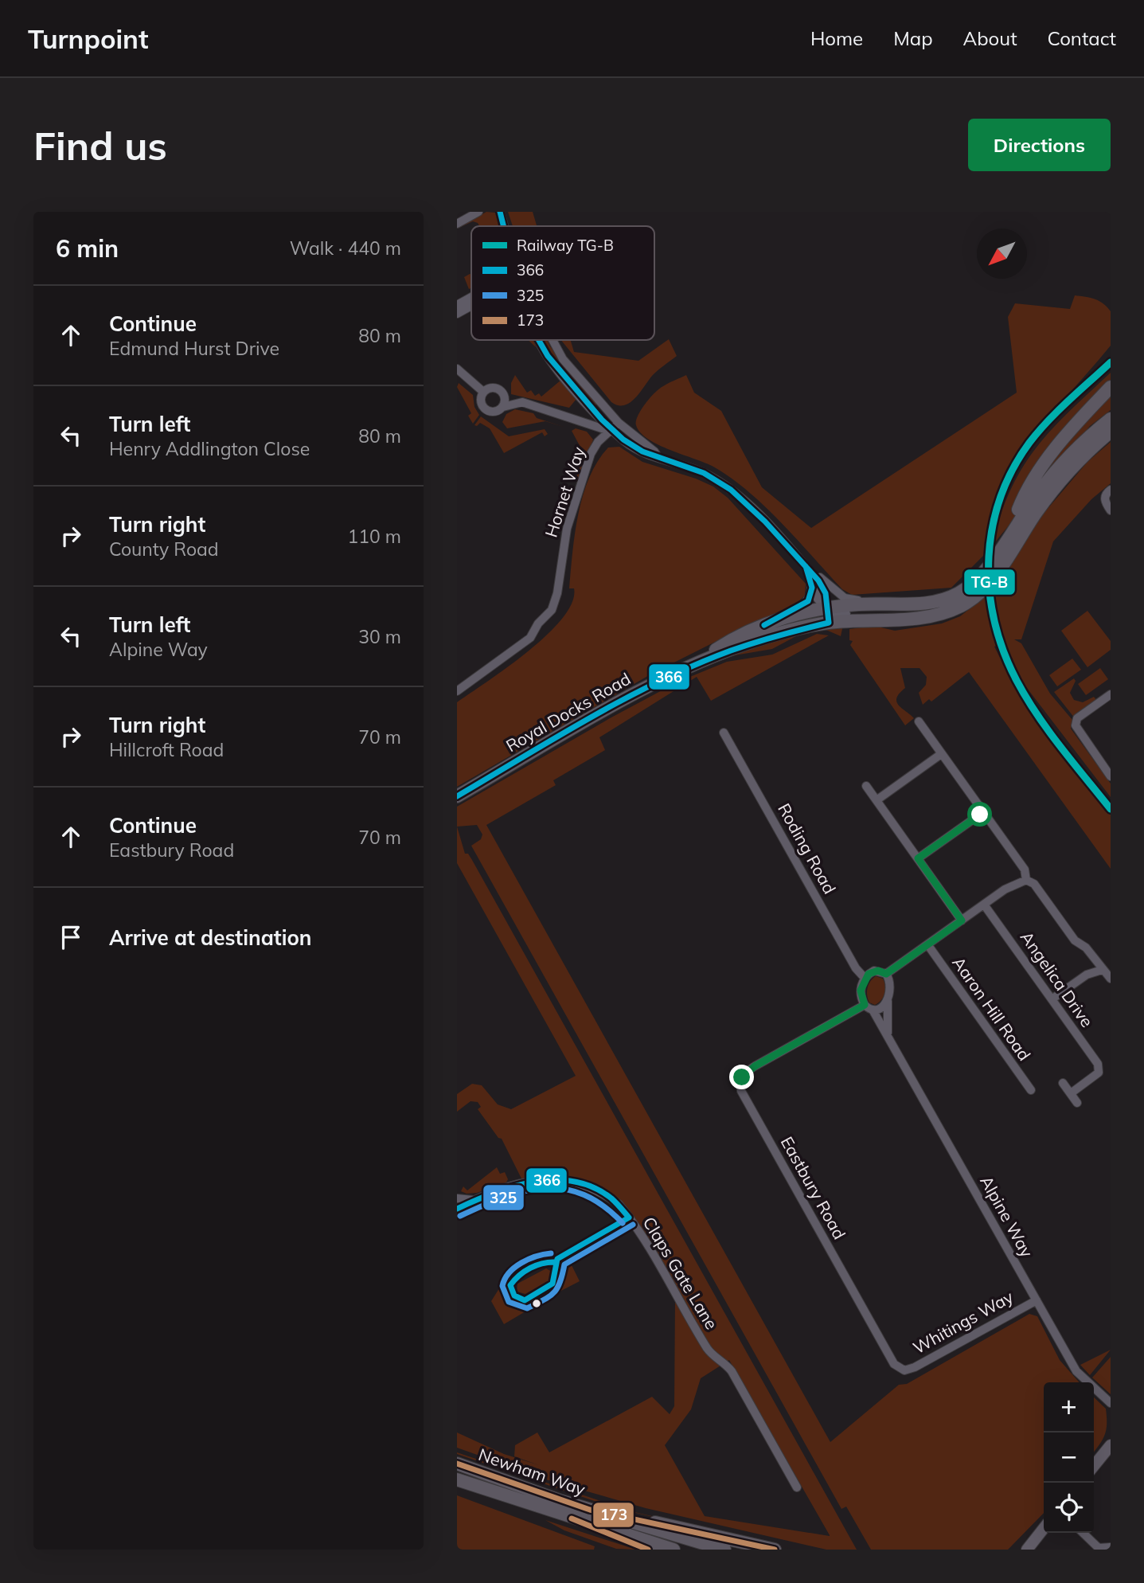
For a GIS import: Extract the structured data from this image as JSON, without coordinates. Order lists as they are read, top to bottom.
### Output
{
  "streets": {
    "highway": ["Royal Docks Road", "Newham Way"],
    "street": [
      "Hornet Way",
      "Roding Road",
      "Angelica Drive",
      "Aaron Hill Road",
      "Eastbury Road",
      "Alpine Way",
      "Claps Gate Lane",
      "Whitings Way"
    ]
  },
  "crossings": [
    ["Roding Road", "Eastbury Road"],
    ["Roding Road", "Alpine Way"],
    ["Eastbury Road", "Alpine Way"],
    ["Eastbury Road", "Whitings Way"],
    ["Alpine Way", "Whitings Way"]
  ],
  "lines": [
    "transit line 366",
    "rail line TG-B",
    "transit line 325",
    "transit line 173"
  ],
  "legend": [
    "Railway TG-B",
    "366",
    "325",
    "173"
  ],
  "north": "bottom left",
  "page": {
    "header": "Turnpoint",
    "nav": [
      "Home",
      "Map",
      "About",
      "Contact"
    ],
    "buttons": "Directions",
    "title": "Find us",
    "heading": ["6 min", "Walk · 440 m"],
    "list": [
      ["Continue", "Edmund Hurst Drive", "80 m"],
      ["Turn left", "Henry Addlington Close", "80 m"],
      ["Turn right", "County Road", "110 m"],
      ["Turn left", "Alpine Way", "30 m"],
      ["Turn right", "Hillcroft Road", "70 m"],
      ["Continue", "Eastbury Road", "70 m"],
      "Arrive at destination"
    ],
    "map_buttons": ["+", "−"]
  }
}
